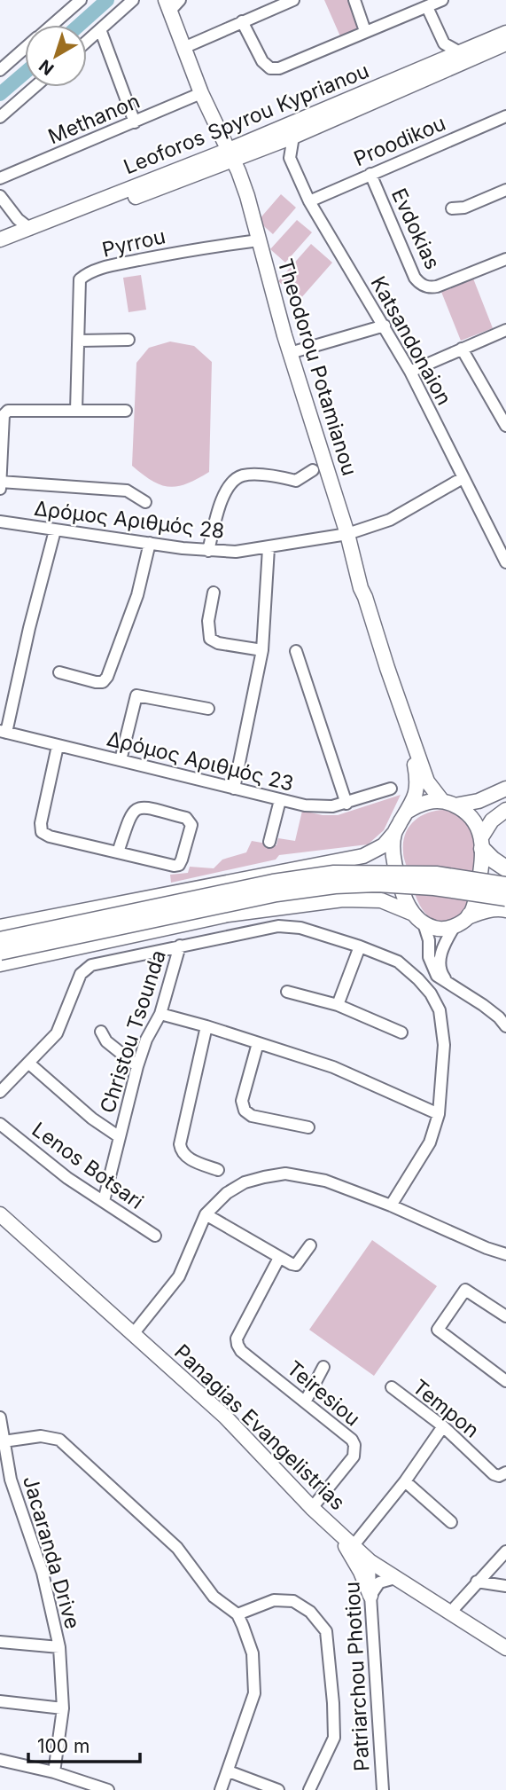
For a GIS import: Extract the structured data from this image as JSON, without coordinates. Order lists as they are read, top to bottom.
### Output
{
  "streets": {
    "main road": ["Leoforos Spyrou Kyprianou", "Theodorou Potamianou", "Panagias Evangelistrias"],
    "street": [
      "Methanon",
      "Proodikou",
      "Evdokias",
      "Pyrrou",
      "Katsandonaion",
      "Δρόμος Αριθμός 28",
      "Δρόμος Αριθμός 23",
      "Christou Tsounda",
      "Lenos Botsari",
      "Teiresiou",
      "Tempon",
      "Jacaranda Drive",
      "Patriarchou Photiou"
    ]
  },
  "crossings": [
    ["Methanon", "Theodorou Potamianou"],
    ["Leoforos Spyrou Kyprianou", "Theodorou Potamianou"],
    ["Proodikou", "Evdokias"],
    ["Proodikou", "Katsandonaion"],
    ["Pyrrou", "Theodorou Potamianou"],
    ["Katsandonaion", "Δρόμος Αριθμός 28"],
    ["Theodorou Potamianou", "Δρόμος Αριθμός 28"],
    ["Christou Tsounda", "Lenos Botsari"],
    ["Teiresiou", "Panagias Evangelistrias"]
  ],
  "scale_bar": "100 m",
  "north": "bottom left"
}
